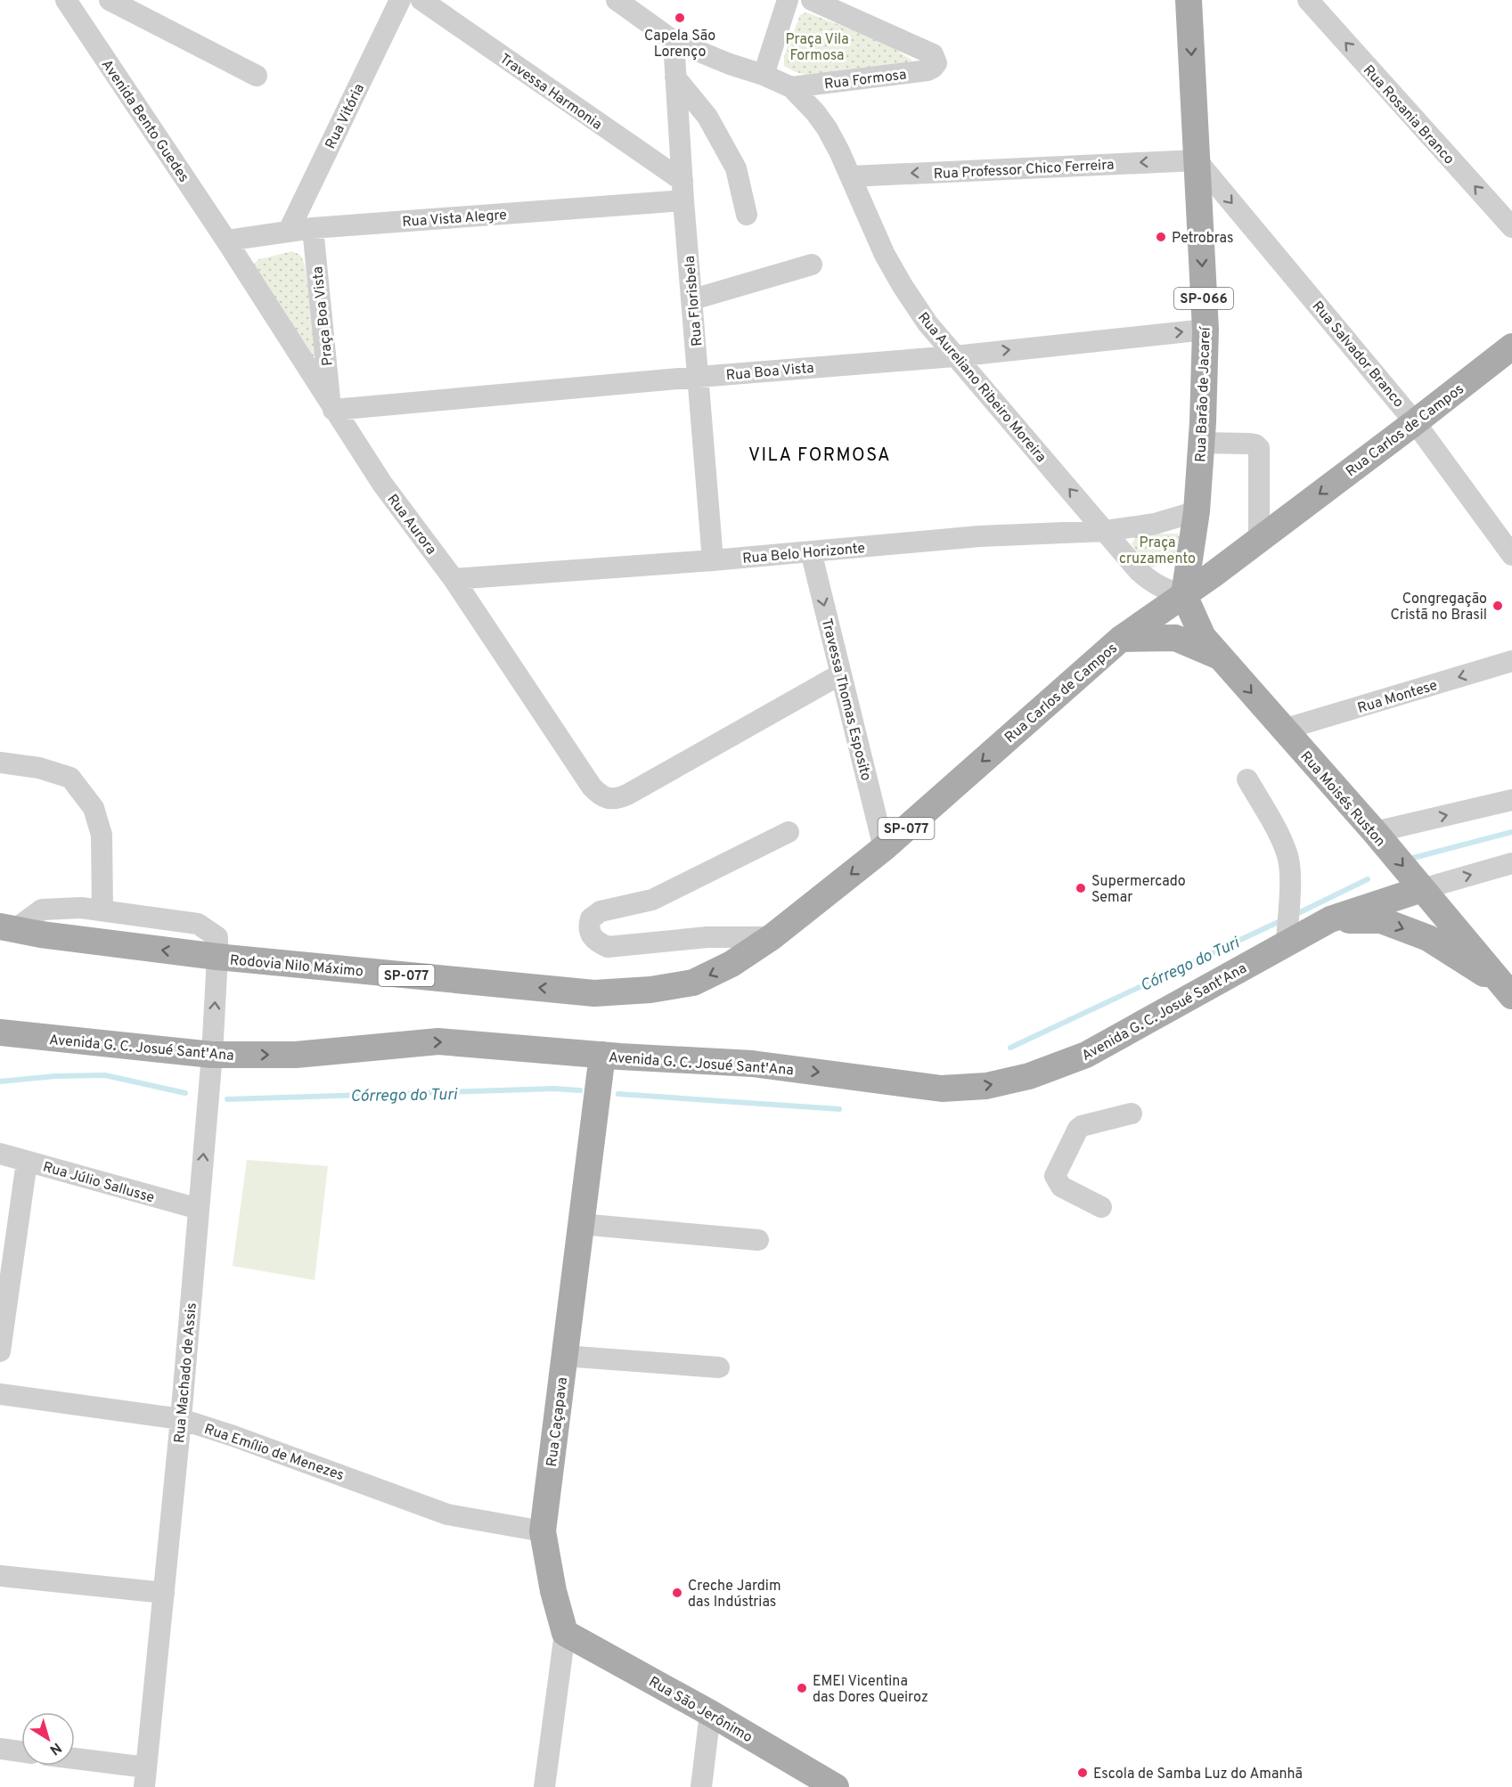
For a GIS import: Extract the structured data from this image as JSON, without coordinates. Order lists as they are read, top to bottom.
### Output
{
  "streets": {
    "main road": [
      "SP-066",
      "Rua Barão de Jacareí",
      "Rua Carlos de Campos",
      "Rua Moisés Ruston",
      "SP-077",
      "Rodovia Nilo Máximo",
      "Avenida G. C. Josué Sant'Ana",
      "Rua Caçapava",
      "Rua São Jerônimo"
    ],
    "street": [
      "Rua Formosa",
      "Travessa Harmonia",
      "Rua Rosania Branco",
      "Rua Vitória",
      "Avenida Bento Guedes",
      "Rua Professor Chico Ferreira",
      "Rua Vista Alegre",
      "Rua Florisbela",
      "Praça Boa Vista",
      "Rua Salvador Branco",
      "Rua Boa Vista",
      "Rua Aureliano Ribeiro Moreira",
      "Rua Aurora",
      "Rua Belo Horizonte",
      "Rua Montese",
      "Travessa Thomas Esposito",
      "Rua Júlio Sallusse",
      "Rua Machado de Assis",
      "Rua Emílio de Menezes"
    ]
  },
  "crossings": [
    ["Rua Formosa", "Rua Aureliano Ribeiro Moreira"],
    ["Travessa Harmonia", "Rua Vista Alegre"],
    ["Travessa Harmonia", "Rua Florisbela"],
    ["Rua Vitória", "Rua Vista Alegre"],
    ["Avenida Bento Guedes", "Rua Vista Alegre"],
    ["Avenida Bento Guedes", "Rua Aurora"],
    ["Rua Professor Chico Ferreira", "Rua Salvador Branco"],
    ["Rua Professor Chico Ferreira", "Rua Aureliano Ribeiro Moreira"],
    ["Rua Professor Chico Ferreira", "Rua Barão de Jacareí"],
    ["Rua Vista Alegre", "Rua Florisbela"],
    ["Rua Vista Alegre", "Praça Boa Vista"],
    ["Rua Vista Alegre", "Rua Aurora"],
    ["Rua Florisbela", "Rua Boa Vista"],
    ["Rua Florisbela", "Rua Aureliano Ribeiro Moreira"],
    ["Rua Florisbela", "Rua Belo Horizonte"],
    ["Praça Boa Vista", "Rua Boa Vista"],
    ["Praça Boa Vista", "Rua Aurora"],
    ["Rua Salvador Branco", "Rua Barão de Jacareí"],
    ["Rua Salvador Branco", "Rua Carlos de Campos"],
    ["Rua Boa Vista", "Rua Aureliano Ribeiro Moreira"],
    ["Rua Boa Vista", "Rua Barão de Jacareí"],
    ["Rua Boa Vista", "Rua Aurora"],
    ["Rua Aureliano Ribeiro Moreira", "Rua Barão de Jacareí"],
    ["Rua Aureliano Ribeiro Moreira", "Rua Carlos de Campos"],
    ["Rua Aureliano Ribeiro Moreira", "Rua Belo Horizonte"],
    ["Rua Aureliano Ribeiro Moreira", "Rua Moisés Ruston"],
    ["Rua Barão de Jacareí", "Rua Carlos de Campos"],
    ["Rua Barão de Jacareí", "Rua Belo Horizonte"],
    ["Rua Barão de Jacareí", "Rua Moisés Ruston"],
    ["Rua Carlos de Campos", "Travessa Thomas Esposito"],
    ["Rua Carlos de Campos", "Rua Moisés Ruston"],
    ["Rua Carlos de Campos", "Rodovia Nilo Máximo"],
    ["Rua Aurora", "Rua Belo Horizonte"],
    ["Rua Aurora", "Travessa Thomas Esposito"],
    ["Rua Belo Horizonte", "Travessa Thomas Esposito"],
    ["Rua Montese", "Rua Moisés Ruston"],
    ["Rua Moisés Ruston", "Avenida G. C. Josué Sant'Ana"],
    ["Rodovia Nilo Máximo", "Rua Machado de Assis"],
    ["Avenida G. C. Josué Sant'Ana", "Rua Machado de Assis"],
    ["Avenida G. C. Josué Sant'Ana", "Rua Caçapava"],
    ["Rua Júlio Sallusse", "Rua Machado de Assis"],
    ["Rua Machado de Assis", "Rua Emílio de Menezes"],
    ["Rua Caçapava", "Rua Emílio de Menezes"],
    ["Rua Caçapava", "Rua São Jerônimo"]
  ],
  "one_way": [
    "Rua Rosania Branco",
    "Rua Professor Chico Ferreira",
    "Rua Salvador Branco",
    "Rua Barão de Jacareí",
    "Rua Carlos de Campos",
    "Travessa Thomas Esposito",
    "Rodovia Nilo Máximo",
    "Avenida G. C. Josué Sant'Ana"
  ],
  "districts": ["VILA FORMOSA"],
  "water": ["Córrego do Turi"],
  "parks": ["Praça Vila Formosa", "Praça cruzamento"],
  "places": [
    "Capela São Lorenço",
    "Petrobras",
    "Congregação Cristã no Brasil",
    "Supermercado Semar",
    "Creche Jardim das Indústrias",
    "EMEI Vicentina das Dores Queiroz",
    "Escola de Samba Luz do Amanhã"
  ],
  "north": "bottom right"
}
